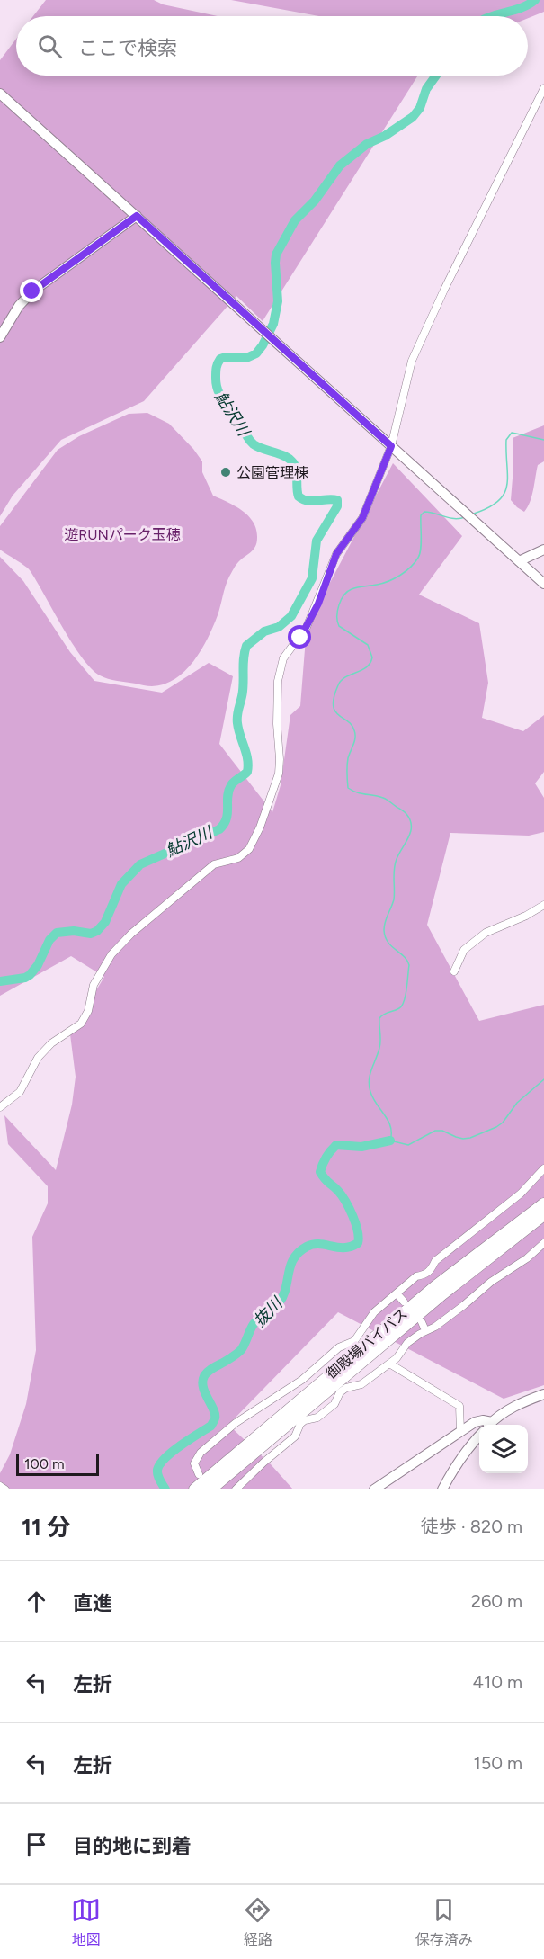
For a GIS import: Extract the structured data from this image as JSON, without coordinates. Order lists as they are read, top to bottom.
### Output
{
  "streets": {
    "highway": ["御殿場バイパス"]
  },
  "water": ["鮎沢川", "抜川"],
  "parks": ["遊RUNパーク玉穂"],
  "places": ["公園管理棟"],
  "scale_bar": "100 m",
  "page": {
    "search": "ここで検索",
    "scale": "100 m",
    "heading": ["11 分", "徒歩 · 820 m"],
    "list": [
      ["直進", "260 m"],
      ["左折", "410 m"],
      ["左折", "150 m"],
      "目的地に到着"
    ],
    "nav": ["地図", "経路", "保存済み"]
  }
}
